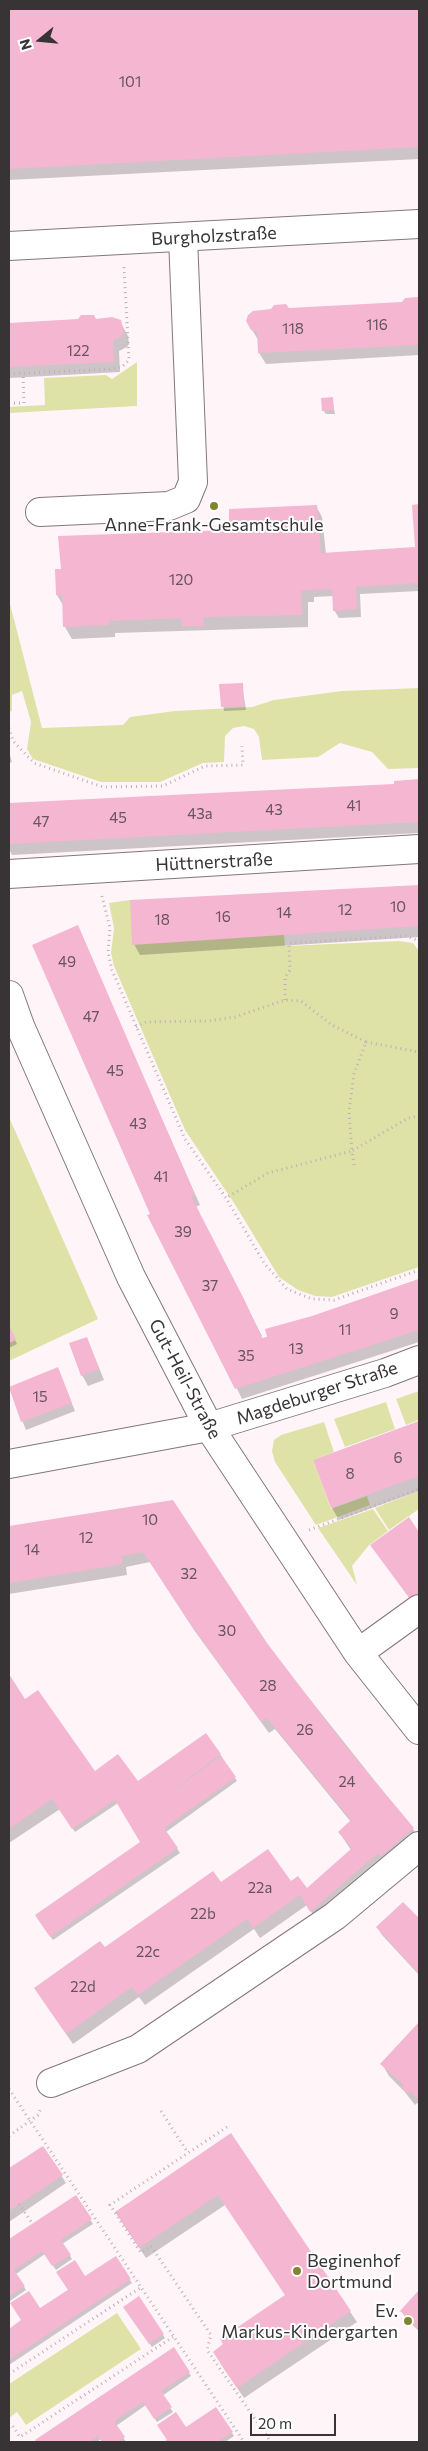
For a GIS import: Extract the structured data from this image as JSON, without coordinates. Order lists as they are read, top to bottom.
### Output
{
  "streets": {
    "street": [
      "Burgholzstraße",
      "Hüttnerstraße",
      "Gut-Heil-Straße",
      "Magdeburger Straße"
    ]
  },
  "crossings": [
    ["Gut-Heil-Straße", "Magdeburger Straße"]
  ],
  "places": ["Anne-Frank-Gesamtschule", "Beginenhof Dortmund", "Ev. Markus-Kindergarten"],
  "house_numbers": [
    "101",
    "116",
    "118",
    "122",
    "120",
    "41",
    "43",
    "43a",
    "45",
    "47",
    "10",
    "12",
    "14",
    "16",
    "18",
    "49",
    "47",
    "45",
    "43",
    "41",
    "39",
    "37",
    "9",
    "11",
    "13",
    "35",
    "15",
    "6",
    "8",
    "10",
    "12",
    "14",
    "32",
    "30",
    "28",
    "26",
    "24",
    "22a",
    "22b",
    "22c",
    "22d"
  ],
  "scale_bar": "20 m",
  "north": "left"
}
